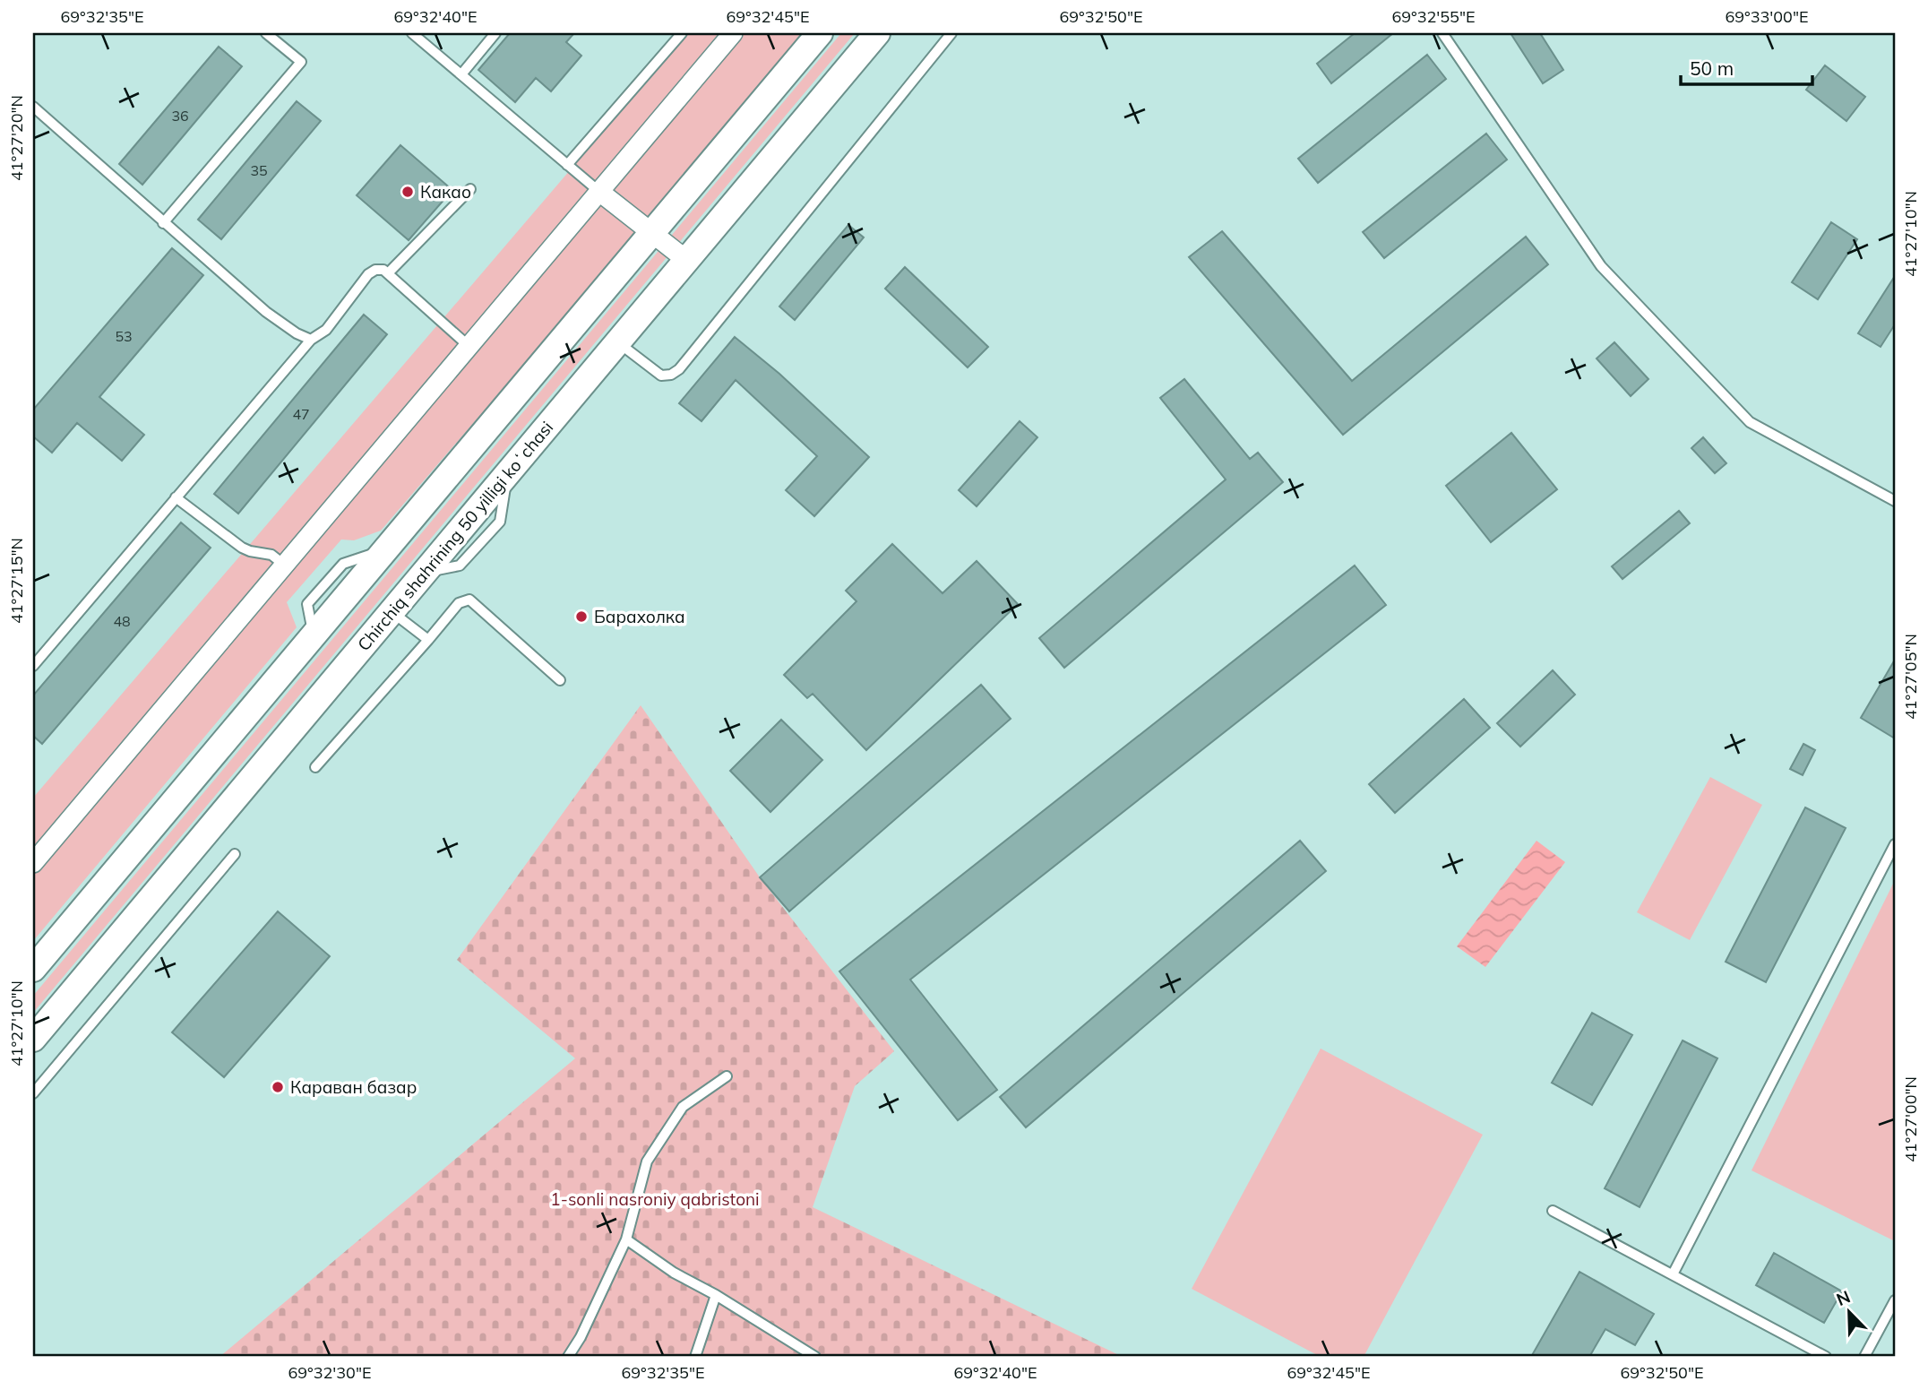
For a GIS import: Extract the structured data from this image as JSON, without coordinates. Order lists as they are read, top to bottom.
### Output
{
  "streets": {
    "main road": ["Chirchiq shahrining 50 yilligi koʻchasi"]
  },
  "parks": ["1-sonli nasroniy qabristoni"],
  "places": ["Какао", "Барахолка", "Караван базар"],
  "house_numbers": [
    "36",
    "35",
    "53",
    "47",
    "48"
  ],
  "scale_bar": "50 m",
  "north": "top left",
  "coordinates": [
    "69°32'35\"E",
    "69°32'40\"E",
    "69°32'45\"E",
    "69°32'50\"E",
    "69°32'55\"E",
    "69°33'00\"E",
    "41°27'20\"N",
    "41°27'10\"N",
    "41°27'15\"N",
    "41°27'05\"N",
    "41°27'00\"N",
    "69°32'30\"E"
  ]
}
